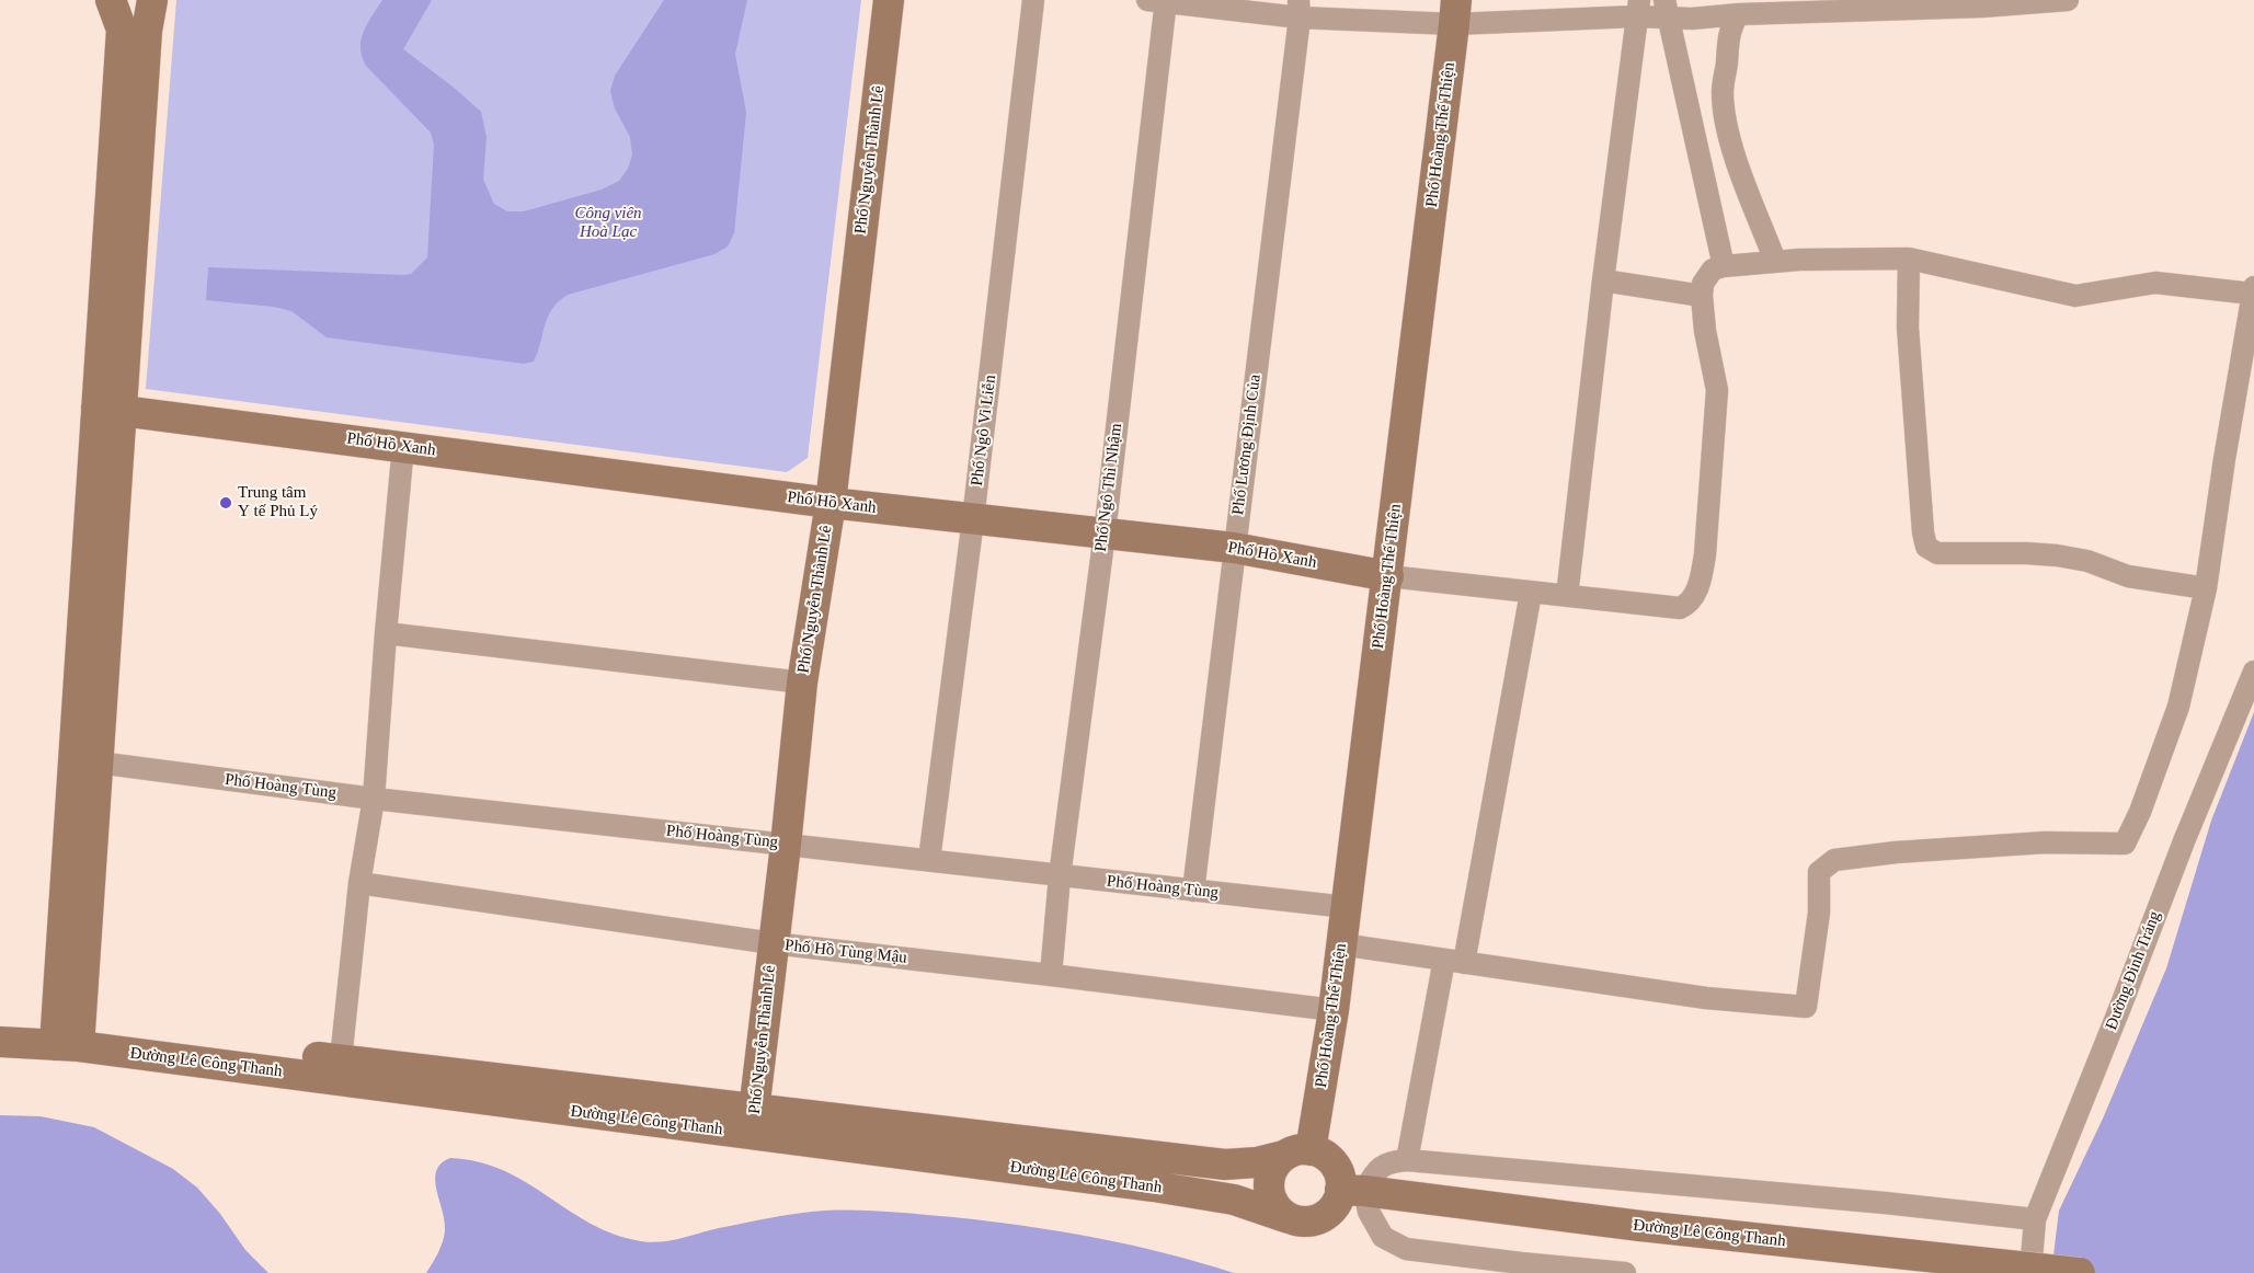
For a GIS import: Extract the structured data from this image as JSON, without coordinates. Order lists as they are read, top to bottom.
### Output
{
  "streets": {
    "street": [
      "Phố Hoàng Thế Thiện",
      "Phố Nguyễn Thành Lê",
      "Phố Ngô Vi Liễn",
      "Phố Hồ Xanh",
      "Phố Lương Định Của",
      "Phố Ngô Thì Nhậm",
      "Phố Hoàng Tùng",
      "Phố Hồ Tùng Mậu",
      "Đường Đinh Tráng",
      "Đường Lê Công Thanh"
    ]
  },
  "crossings": [
    ["Phố Hoàng Thế Thiện", "Phố Hồ Xanh"],
    ["Phố Hoàng Thế Thiện", "Phố Hoàng Tùng"],
    ["Phố Hoàng Thế Thiện", "Phố Hồ Tùng Mậu"],
    ["Phố Hoàng Thế Thiện", "Đường Lê Công Thanh"],
    ["Phố Nguyễn Thành Lê", "Phố Hồ Xanh"],
    ["Phố Nguyễn Thành Lê", "Phố Hoàng Tùng"],
    ["Phố Nguyễn Thành Lê", "Phố Hồ Tùng Mậu"],
    ["Phố Nguyễn Thành Lê", "Đường Lê Công Thanh"],
    ["Phố Ngô Vi Liễn", "Phố Hồ Xanh"],
    ["Phố Ngô Vi Liễn", "Phố Hoàng Tùng"],
    ["Phố Hồ Xanh", "Phố Lương Định Của"],
    ["Phố Hồ Xanh", "Phố Ngô Thì Nhậm"],
    ["Phố Lương Định Của", "Phố Hoàng Tùng"],
    ["Phố Ngô Thì Nhậm", "Phố Hoàng Tùng"],
    ["Phố Ngô Thì Nhậm", "Phố Hồ Tùng Mậu"]
  ],
  "parks": ["Công viên Hoà Lạc"],
  "places": ["Trung tâm Y tế Phủ Lý"]
}
